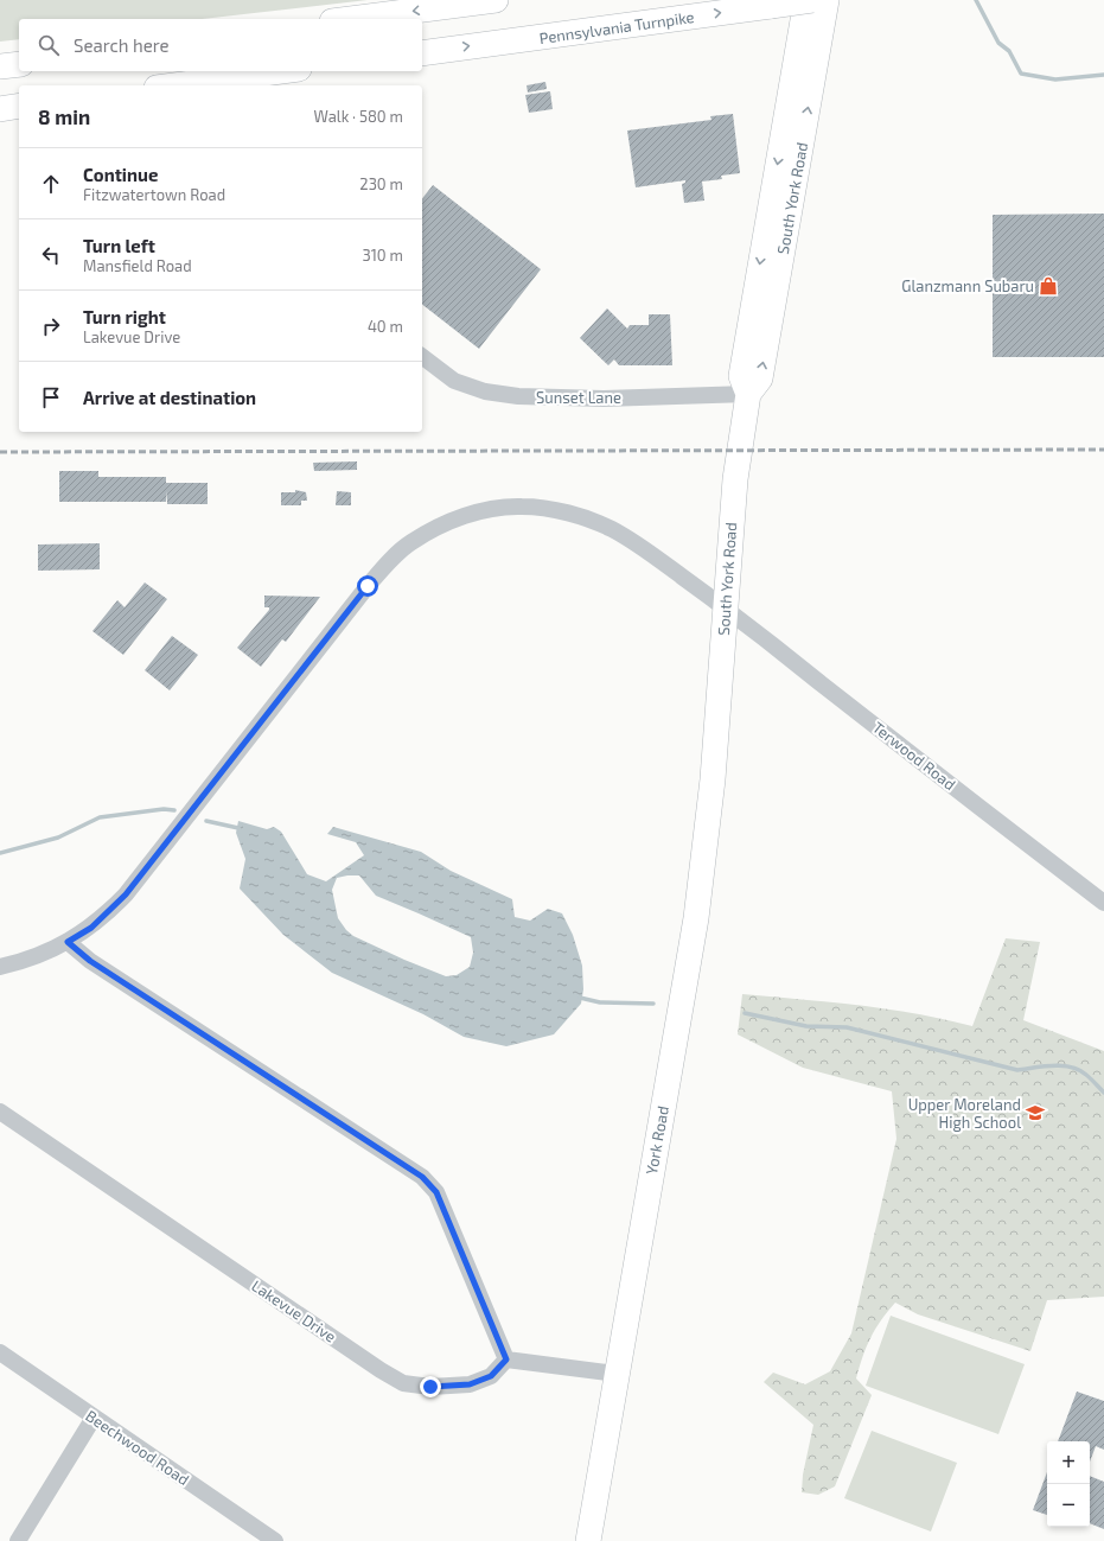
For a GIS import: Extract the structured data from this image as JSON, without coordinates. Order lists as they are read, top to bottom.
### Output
{
  "streets": {
    "highway": ["Pennsylvania Turnpike", "South York Road", "York Road"],
    "street": [
      "Sunset Lane",
      "Terwood Road",
      "Lakevue Drive",
      "Beechwood Road"
    ]
  },
  "crossings": [
    ["South York Road", "Sunset Lane"],
    ["South York Road", "Terwood Road"],
    ["South York Road", "York Road"]
  ],
  "one_way": ["Pennsylvania Turnpike"],
  "places": {
    "shop": ["Glanzmann Subaru"],
    "school or university": ["Upper Moreland High School"]
  },
  "page": {
    "search": "Search here",
    "heading": ["8 min", "Walk · 580 m"],
    "list": [
      ["Continue", "Fitzwatertown Road", "230 m"],
      ["Turn left", "Mansfield Road", "310 m"],
      ["Turn right", "Lakevue Drive", "40 m"],
      "Arrive at destination"
    ],
    "map_buttons": ["+", "−"]
  }
}
